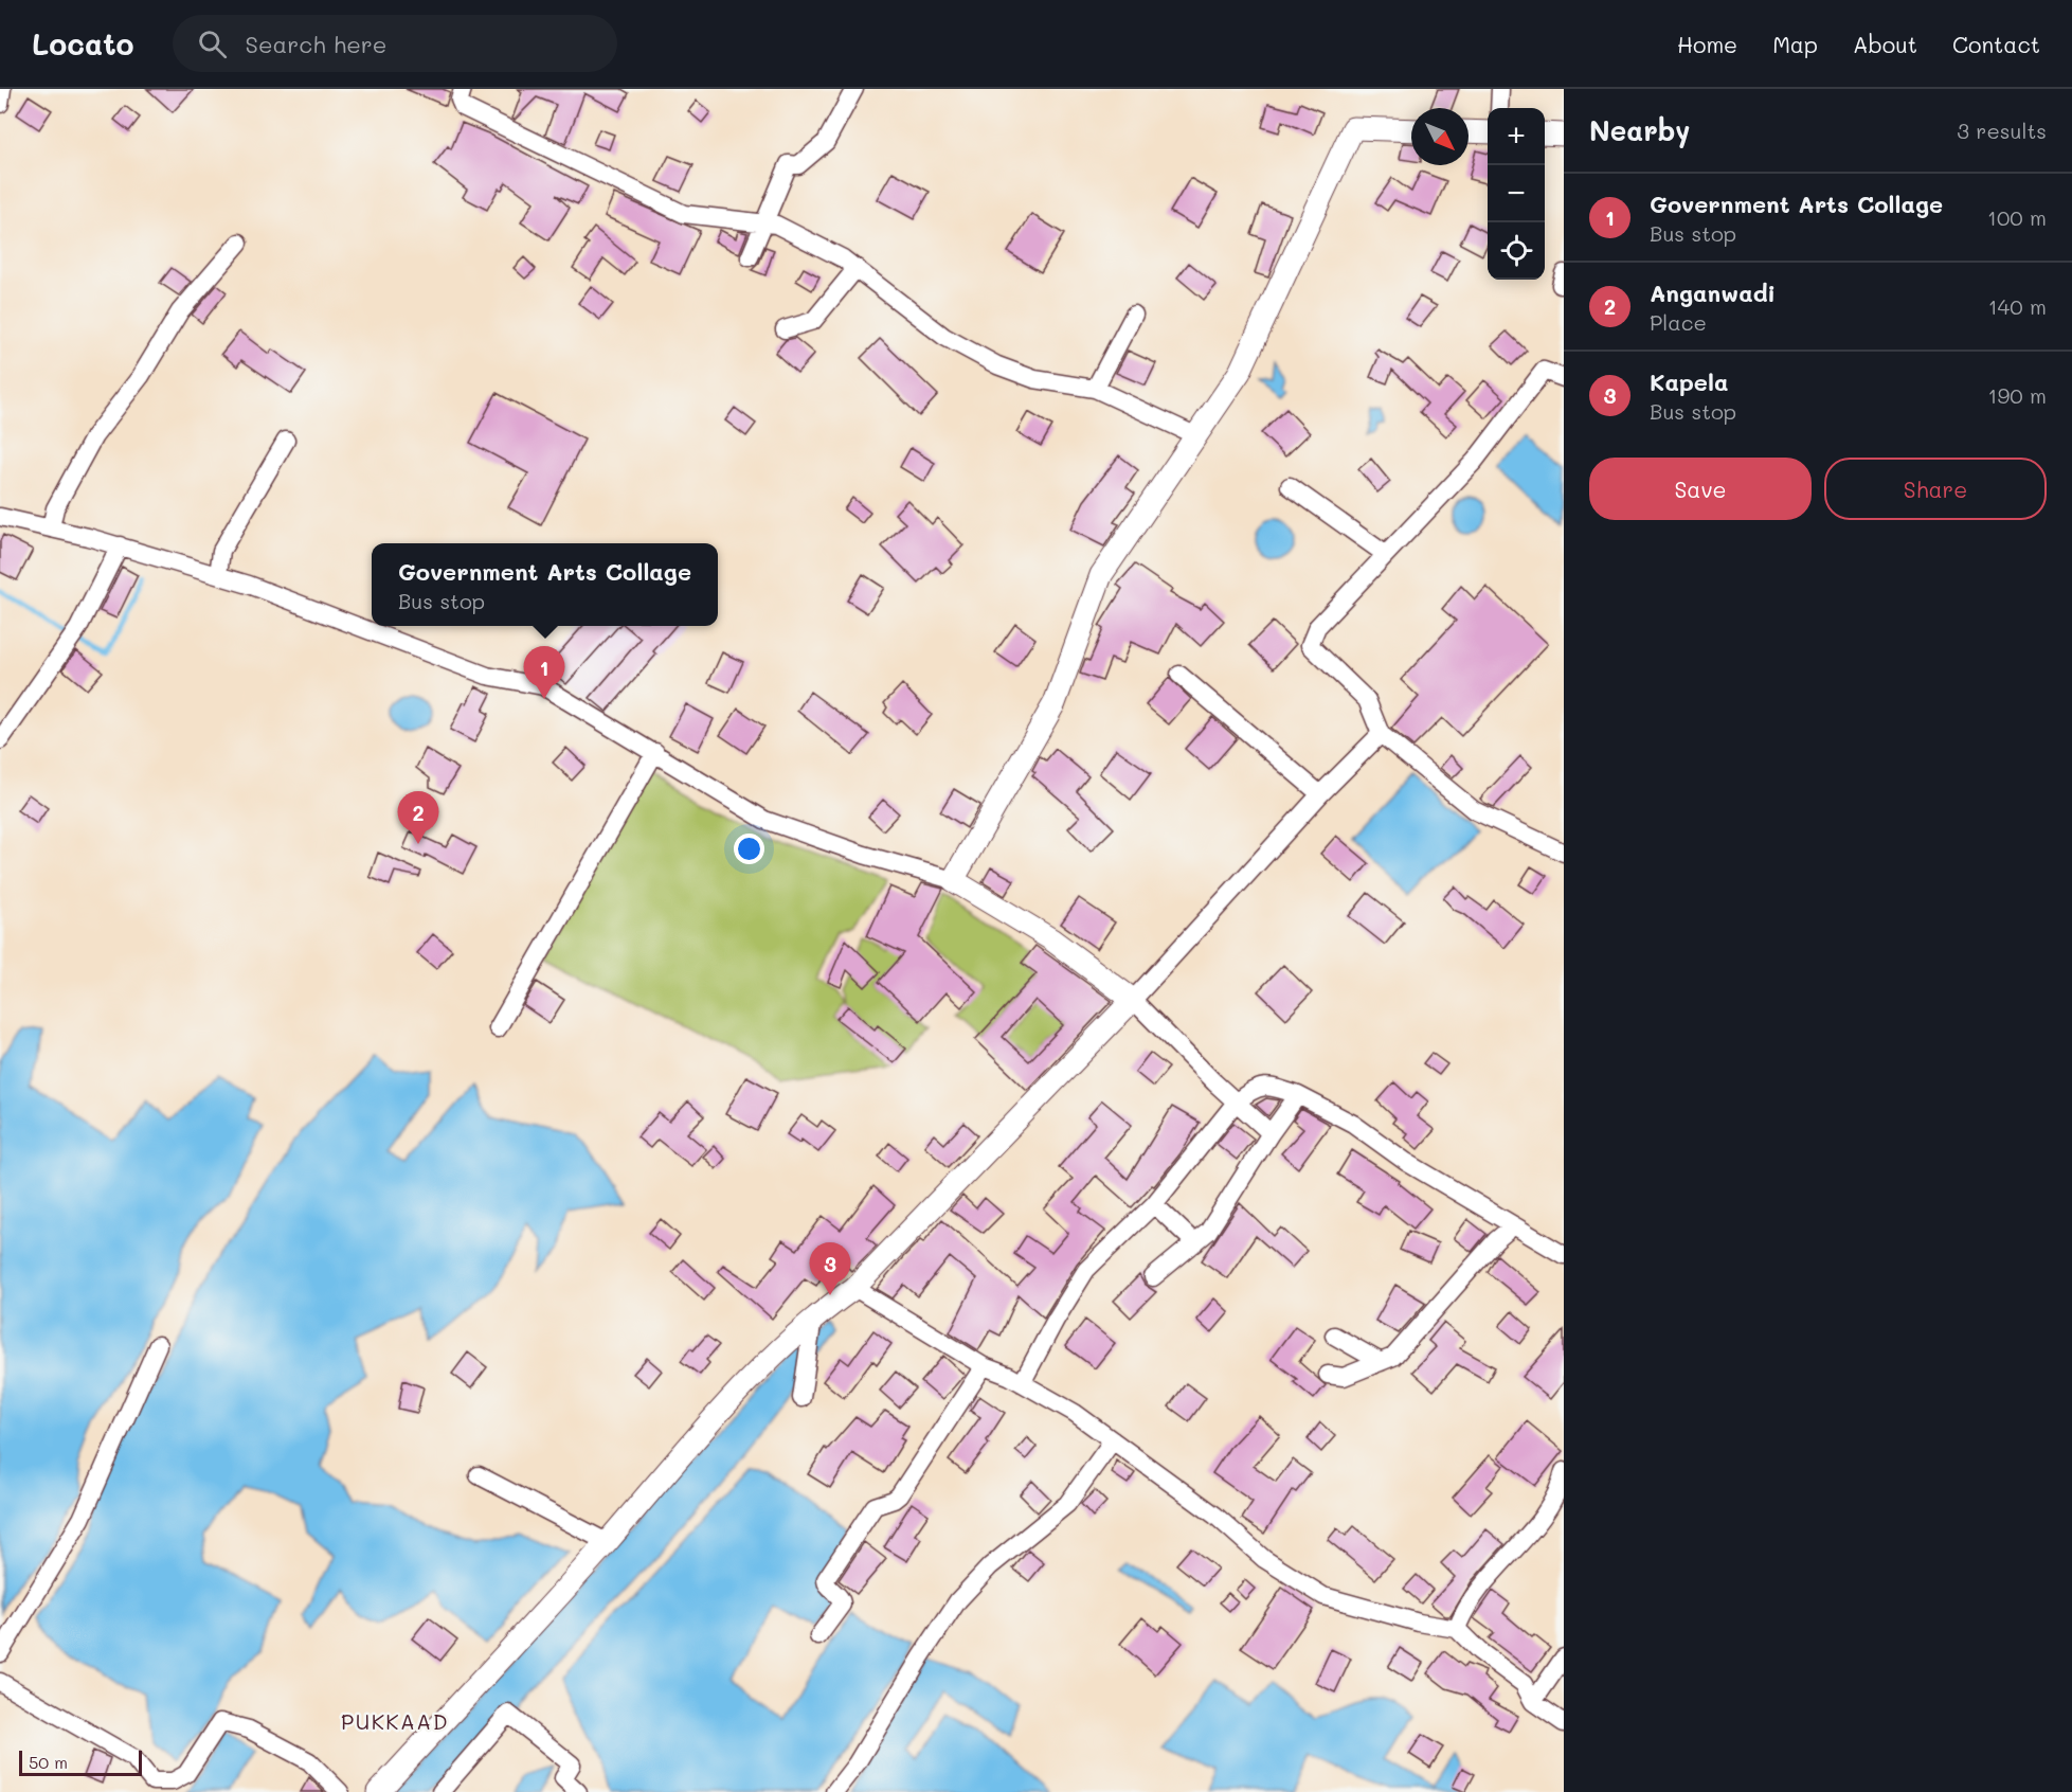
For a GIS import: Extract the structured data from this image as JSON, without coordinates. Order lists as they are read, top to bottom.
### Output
{
  "districts": ["PUKKAAD"],
  "scale_bar": "50 m",
  "north": "bottom right",
  "page": {
    "header": "Locato",
    "search": "Search here",
    "nav": [
      "Home",
      "Map",
      "About",
      "Contact"
    ],
    "heading": ["Nearby", "3 results"],
    "map_buttons": ["+", "−"],
    "list": [
      {
        "mark": "1",
        "name": "Government Arts Collage",
        "note": "Bus stop",
        "value": "100 m"
      },
      {
        "mark": "2",
        "name": "Anganwadi",
        "note": "Place",
        "value": "140 m"
      },
      {
        "mark": "3",
        "name": "Kapela",
        "note": "Bus stop",
        "value": "190 m"
      }
    ],
    "buttons": ["Save", "Share"],
    "popup": ["Government Arts Collage", "Bus stop"],
    "pins": ["1", "2", "3"],
    "scale": "50 m"
  }
}
